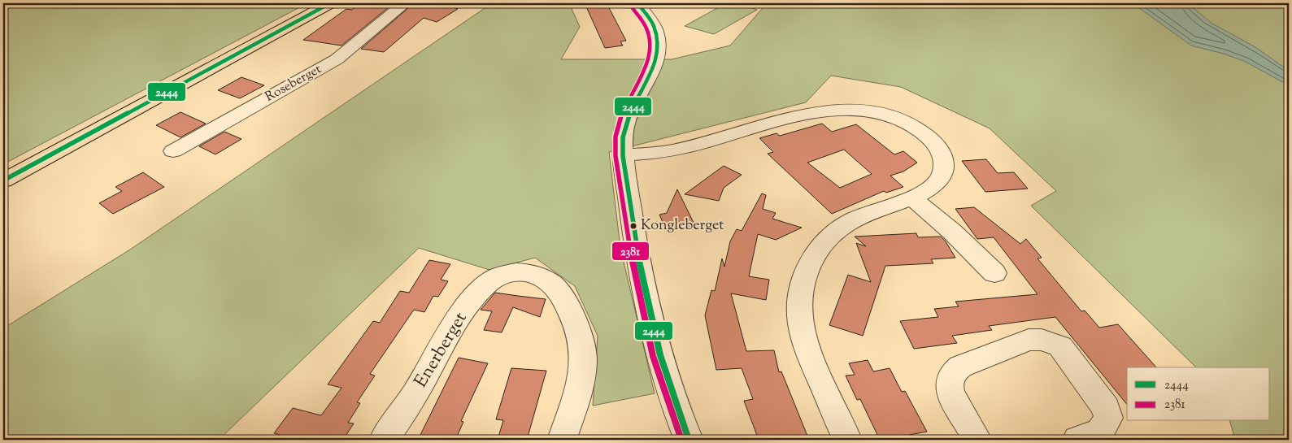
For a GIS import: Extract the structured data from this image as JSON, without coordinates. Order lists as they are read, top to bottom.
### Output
{
  "streets": {
    "street": ["Roseberget", "Enerberget"]
  },
  "places": ["Kongleberget"],
  "lines": ["transit line 2444", "transit line 2381"],
  "legend": ["2444", "2381"]
}
